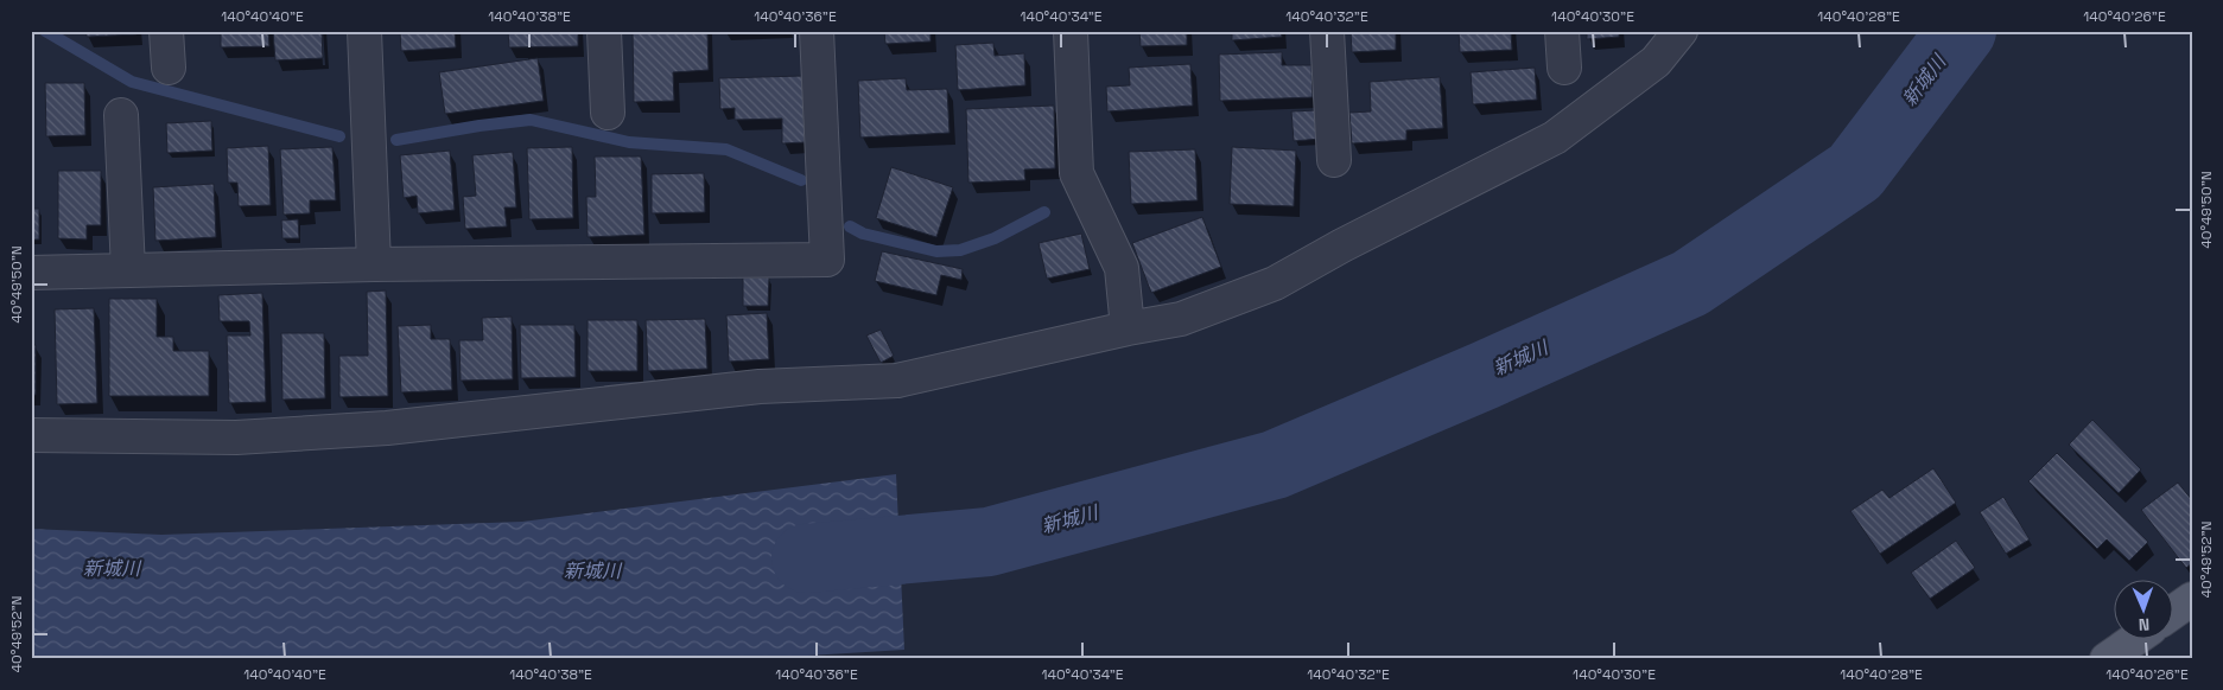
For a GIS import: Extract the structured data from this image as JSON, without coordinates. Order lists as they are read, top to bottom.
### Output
{
  "water": ["新城川"],
  "north": "bottom",
  "coordinates": [
    "140°40'40\"E",
    "140°40'38\"E",
    "140°40'36\"E",
    "140°40'34\"E",
    "140°40'32\"E",
    "140°40'30\"E",
    "140°40'28\"E",
    "140°40'26\"E",
    "40°49'50\"N",
    "40°49'52\"N"
  ]
}
